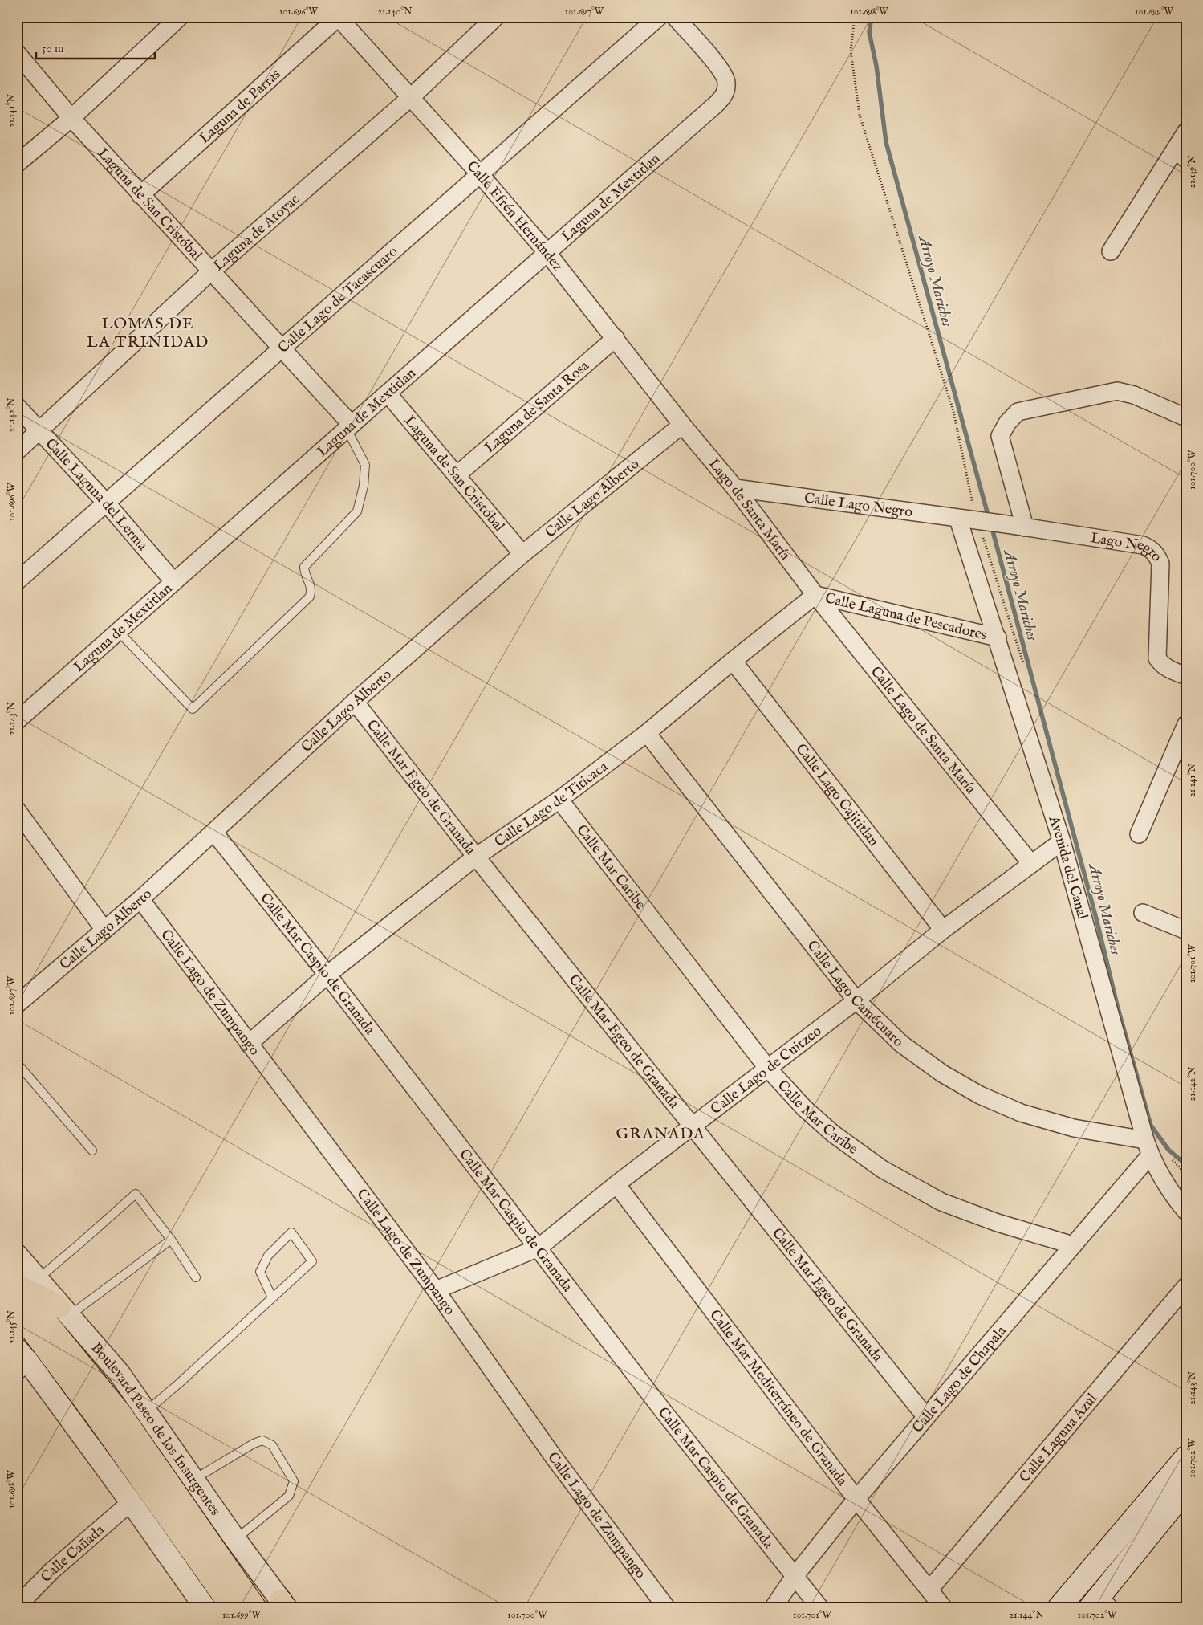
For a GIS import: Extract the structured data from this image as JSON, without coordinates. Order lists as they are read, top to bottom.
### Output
{
  "streets": {
    "main road": ["Boulevard Paseo de los Insurgentes"],
    "street": [
      "Laguna de Parras",
      "Laguna de Mextitlan",
      "Laguna de San Cristóbal",
      "Calle Efrén Hernández",
      "Laguna de Atoyac",
      "Calle Lago de Tacascuaro",
      "Laguna de Santa Rosa",
      "Calle Laguna del Lerma",
      "Calle Lago Alberto",
      "Calle Lago Negro",
      "Lago de Santa María",
      "Lago Negro",
      "Calle Laguna de Pescadores",
      "Calle Lago de Santa María",
      "Calle Mar Egeo de Granada",
      "Calle Lago Cajititlan",
      "Calle Lago de Titicaca",
      "Calle Mar Caribe",
      "Avenida del Canal",
      "Calle Mar Caspio de Granada",
      "Calle Lago de Zumpango",
      "Calle Lago Camécuaro",
      "Calle Lago de Cuitzeo",
      "Calle Lago de Chapala",
      "Calle Mar Mediterráneo de Granada",
      "Calle Laguna Azul",
      "Calle Cañada"
    ]
  },
  "crossings": [
    ["Laguna de Parras", "Laguna de San Cristóbal"],
    ["Laguna de Parras", "Calle Efrén Hernández"],
    ["Laguna de Mextitlan", "Laguna de San Cristóbal"],
    ["Laguna de Mextitlan", "Calle Efrén Hernández"],
    ["Laguna de Mextitlan", "Calle Laguna del Lerma"],
    ["Laguna de San Cristóbal", "Laguna de Atoyac"],
    ["Laguna de San Cristóbal", "Calle Lago de Tacascuaro"],
    ["Laguna de San Cristóbal", "Laguna de Santa Rosa"],
    ["Laguna de San Cristóbal", "Calle Lago Alberto"],
    ["Calle Efrén Hernández", "Laguna de Atoyac"],
    ["Calle Efrén Hernández", "Calle Lago de Tacascuaro"],
    ["Calle Efrén Hernández", "Laguna de Santa Rosa"],
    ["Calle Efrén Hernández", "Calle Lago Alberto"],
    ["Calle Efrén Hernández", "Lago de Santa María"],
    ["Laguna de Atoyac", "Calle Laguna del Lerma"],
    ["Calle Lago de Tacascuaro", "Calle Laguna del Lerma"],
    ["Calle Lago Alberto", "Lago de Santa María"],
    ["Calle Lago Alberto", "Calle Mar Egeo de Granada"],
    ["Calle Lago Alberto", "Calle Mar Caspio de Granada"],
    ["Calle Lago Alberto", "Calle Lago de Zumpango"],
    ["Calle Lago Negro", "Lago de Santa María"],
    ["Calle Lago Negro", "Lago Negro"],
    ["Calle Lago Negro", "Avenida del Canal"],
    ["Lago de Santa María", "Calle Laguna de Pescadores"],
    ["Lago de Santa María", "Calle Lago de Santa María"],
    ["Lago de Santa María", "Calle Lago de Titicaca"],
    ["Calle Laguna de Pescadores", "Calle Lago de Santa María"],
    ["Calle Laguna de Pescadores", "Calle Lago de Titicaca"],
    ["Calle Laguna de Pescadores", "Avenida del Canal"],
    ["Calle Lago de Santa María", "Calle Lago de Titicaca"],
    ["Calle Lago de Santa María", "Calle Lago de Cuitzeo"],
    ["Calle Mar Egeo de Granada", "Calle Lago de Titicaca"],
    ["Calle Mar Egeo de Granada", "Calle Lago de Cuitzeo"],
    ["Calle Mar Egeo de Granada", "Calle Lago de Chapala"],
    ["Calle Lago Cajititlan", "Calle Lago de Titicaca"],
    ["Calle Lago Cajititlan", "Calle Lago de Cuitzeo"],
    ["Calle Lago de Titicaca", "Calle Mar Caribe"],
    ["Calle Lago de Titicaca", "Calle Mar Caspio de Granada"],
    ["Calle Lago de Titicaca", "Calle Lago de Zumpango"],
    ["Calle Lago de Titicaca", "Calle Lago Camécuaro"],
    ["Calle Mar Caribe", "Calle Lago de Cuitzeo"],
    ["Calle Mar Caribe", "Calle Lago de Chapala"],
    ["Avenida del Canal", "Calle Lago Camécuaro"],
    ["Avenida del Canal", "Calle Lago de Cuitzeo"],
    ["Avenida del Canal", "Calle Lago de Chapala"],
    ["Calle Mar Caspio de Granada", "Calle Lago de Cuitzeo"],
    ["Calle Mar Caspio de Granada", "Calle Lago de Chapala"],
    ["Calle Lago de Zumpango", "Calle Lago de Cuitzeo"],
    ["Calle Lago Camécuaro", "Calle Lago de Cuitzeo"],
    ["Calle Lago Camécuaro", "Calle Lago de Chapala"],
    ["Calle Lago de Cuitzeo", "Calle Mar Mediterráneo de Granada"],
    ["Calle Lago de Chapala", "Calle Mar Mediterráneo de Granada"],
    ["Calle Mar Mediterráneo de Granada", "Calle Laguna Azul"]
  ],
  "districts": ["LOMAS DE LA TRINIDAD", "GRANADA"],
  "water": ["Arroyo Mariches"],
  "scale_bar": "50 m",
  "coordinates": [
    "101.696°W",
    "21.140°N",
    "101.697°W",
    "101.698°W",
    "101.699°W",
    "21.141°N",
    "21.139°N",
    "21.142°N",
    "101.700°W",
    "21.143°N",
    "101.701°W",
    "21.145°N",
    "101.702°W",
    "21.144°N"
  ]
}
